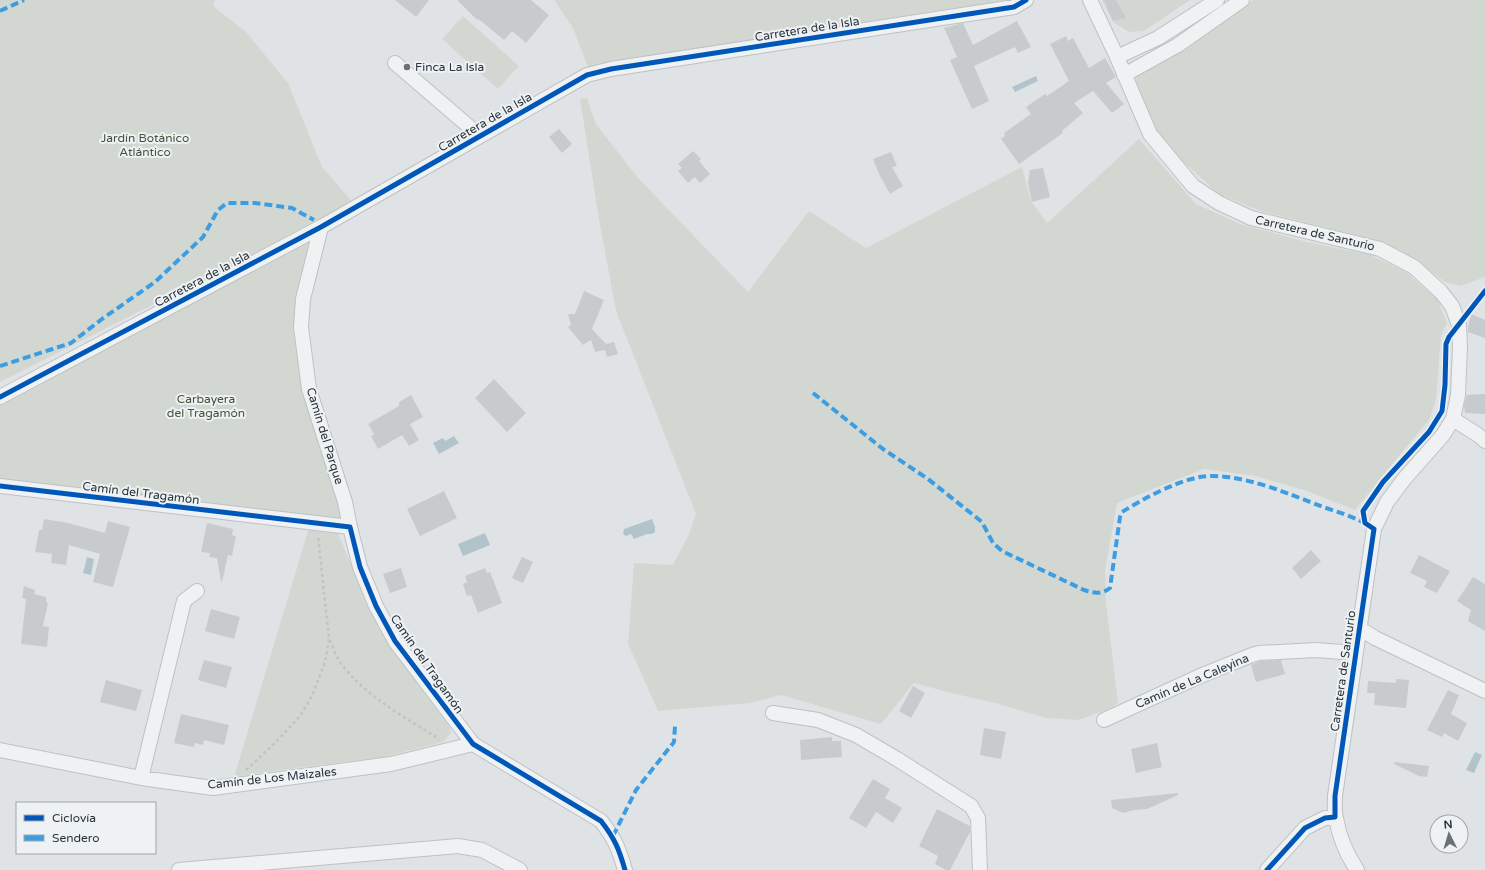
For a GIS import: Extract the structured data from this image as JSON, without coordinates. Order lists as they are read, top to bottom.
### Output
{
  "streets": {
    "street": [
      "Carretera de la Isla",
      "Carretera de Santurio",
      "Camín del Parque",
      "Camín del Tragamón",
      "Camín de La Caleyina",
      "Camín de Los Maizales"
    ]
  },
  "crossings": [
    ["Carretera de la Isla", "Camín del Parque"],
    ["Carretera de Santurio", "Camín de La Caleyina"],
    ["Camín del Parque", "Camín del Tragamón"],
    ["Camín del Tragamón", "Camín de Los Maizales"]
  ],
  "parks": ["Jardín Botánico Atlántico", "Carbayera del Tragamón"],
  "places": ["Finca La Isla"],
  "legend": ["Ciclovía", "Sendero"],
  "north": "top"
}
